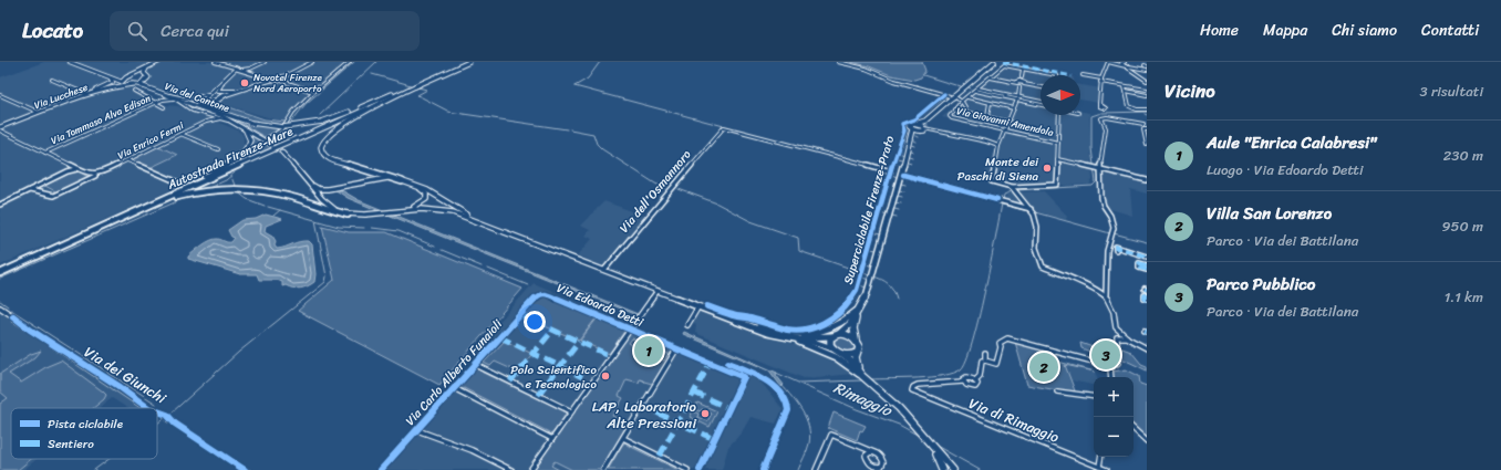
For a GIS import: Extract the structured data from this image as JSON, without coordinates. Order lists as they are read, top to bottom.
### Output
{
  "streets": {
    "highway": ["Autostrada Firenze-Mare"],
    "main road": ["Via Lucchese", "Via del Cantone"],
    "street": [
      "Via Tommaso Alva Edison",
      "Via Giovanni Amendola",
      "Via Enrico Fermi",
      "Via dell'Osmannoro",
      "Via Edoardo Detti",
      "Via Carlo Alberto Funaioli",
      "Via di Rimaggio"
    ],
    "cycle path": ["Superciclabile Firenze-Prato", "Via dei Giunchi"]
  },
  "crossings": [
    ["Via Lucchese", "Via del Cantone"],
    ["Via del Cantone", "Via Tommaso Alva Edison"],
    ["Via del Cantone", "Via Enrico Fermi"],
    ["Via del Cantone", "Autostrada Firenze-Mare"],
    ["Via Edoardo Detti", "Via Carlo Alberto Funaioli"]
  ],
  "water": ["Rimaggio"],
  "places": [
    "Novotel Firenze Nord Aeroporto",
    "Monte dei Paschi di Siena",
    "Polo Scientifico e Tecnologico",
    "LAP, Laboratorio Alte Pressioni"
  ],
  "legend": ["Pista ciclabile", "Sentiero"],
  "north": "right",
  "page": {
    "header": "Locato",
    "search": "Cerca qui",
    "nav": [
      "Home",
      "Mappa",
      "Chi siamo",
      "Contatti"
    ],
    "heading": ["Vicino", "3 risultati"],
    "list": [
      {
        "mark": "1",
        "name": "Aule \"Enrica Calabresi\"",
        "note": "Luogo · Via Edoardo Detti",
        "value": "230 m"
      },
      {
        "mark": "2",
        "name": "Villa San Lorenzo",
        "note": "Parco · Via dei Battilana",
        "value": "950 m"
      },
      {
        "mark": "3",
        "name": "Parco Pubblico",
        "note": "Parco · Via dei Battilana",
        "value": "1.1 km"
      }
    ],
    "pins": ["1", "3", "2"],
    "map_buttons": ["+", "−"]
  }
}
